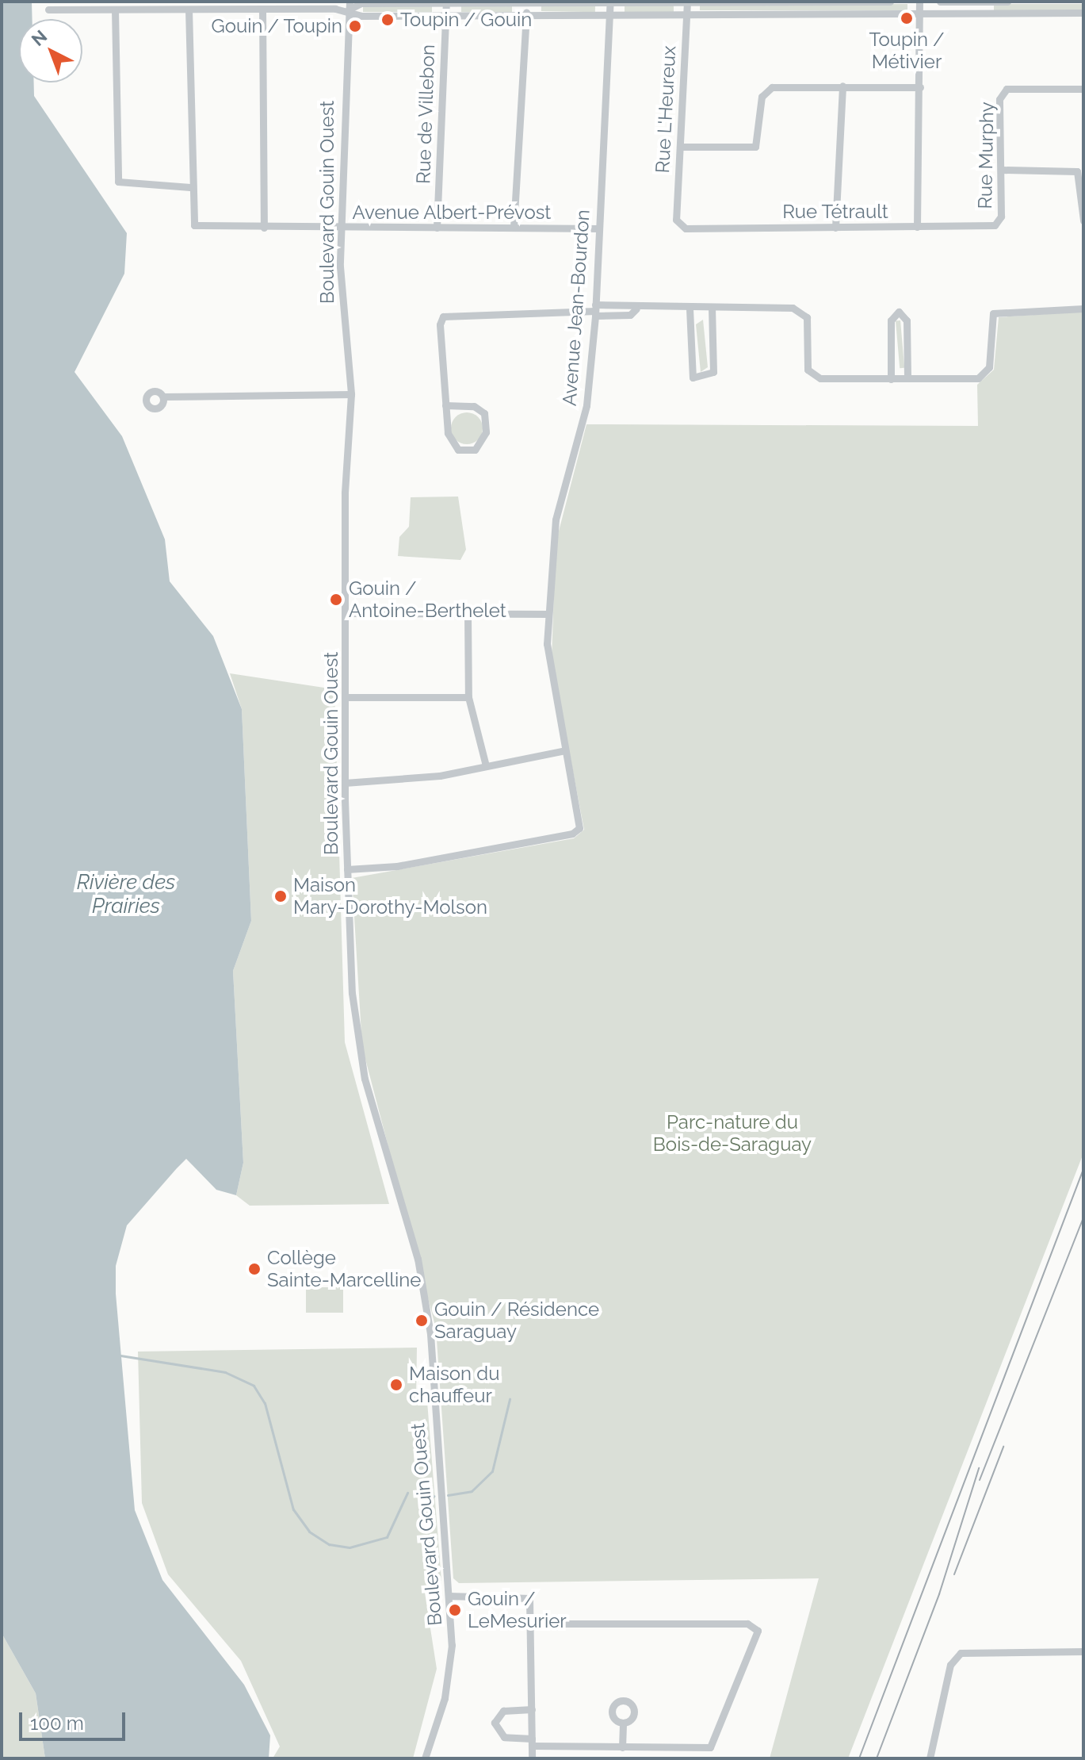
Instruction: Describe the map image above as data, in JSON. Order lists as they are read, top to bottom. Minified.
{"streets":{"street":["Rue L'Heureux","Rue de Villebon","Rue Murphy","Boulevard Gouin Ouest","Rue Tétrault","Avenue Albert-Prévost","Avenue Jean-Bourdon"]},"crossings":[["Rue L'Heureux","Rue Tétrault"],["Rue de Villebon","Avenue Albert-Prévost"],["Rue Murphy","Rue Tétrault"],["Boulevard Gouin Ouest","Avenue Albert-Prévost"],["Boulevard Gouin Ouest","Avenue Jean-Bourdon"],["Avenue Albert-Prévost","Avenue Jean-Bourdon"]],"water":["Rivière des Prairies"],"parks":["Parc-nature du Bois-de-Saraguay"],"places":["Toupin / Métivier","Toupin / Gouin","Gouin / Toupin","Gouin / Antoine-Berthelet","Maison Mary-Dorothy-Molson","Collège Sainte-Marcelline","Gouin / Résidence Saraguay","Maison du chauffeur","Gouin / LeMesurier"],"scale_bar":"100 m","north":"top left"}
